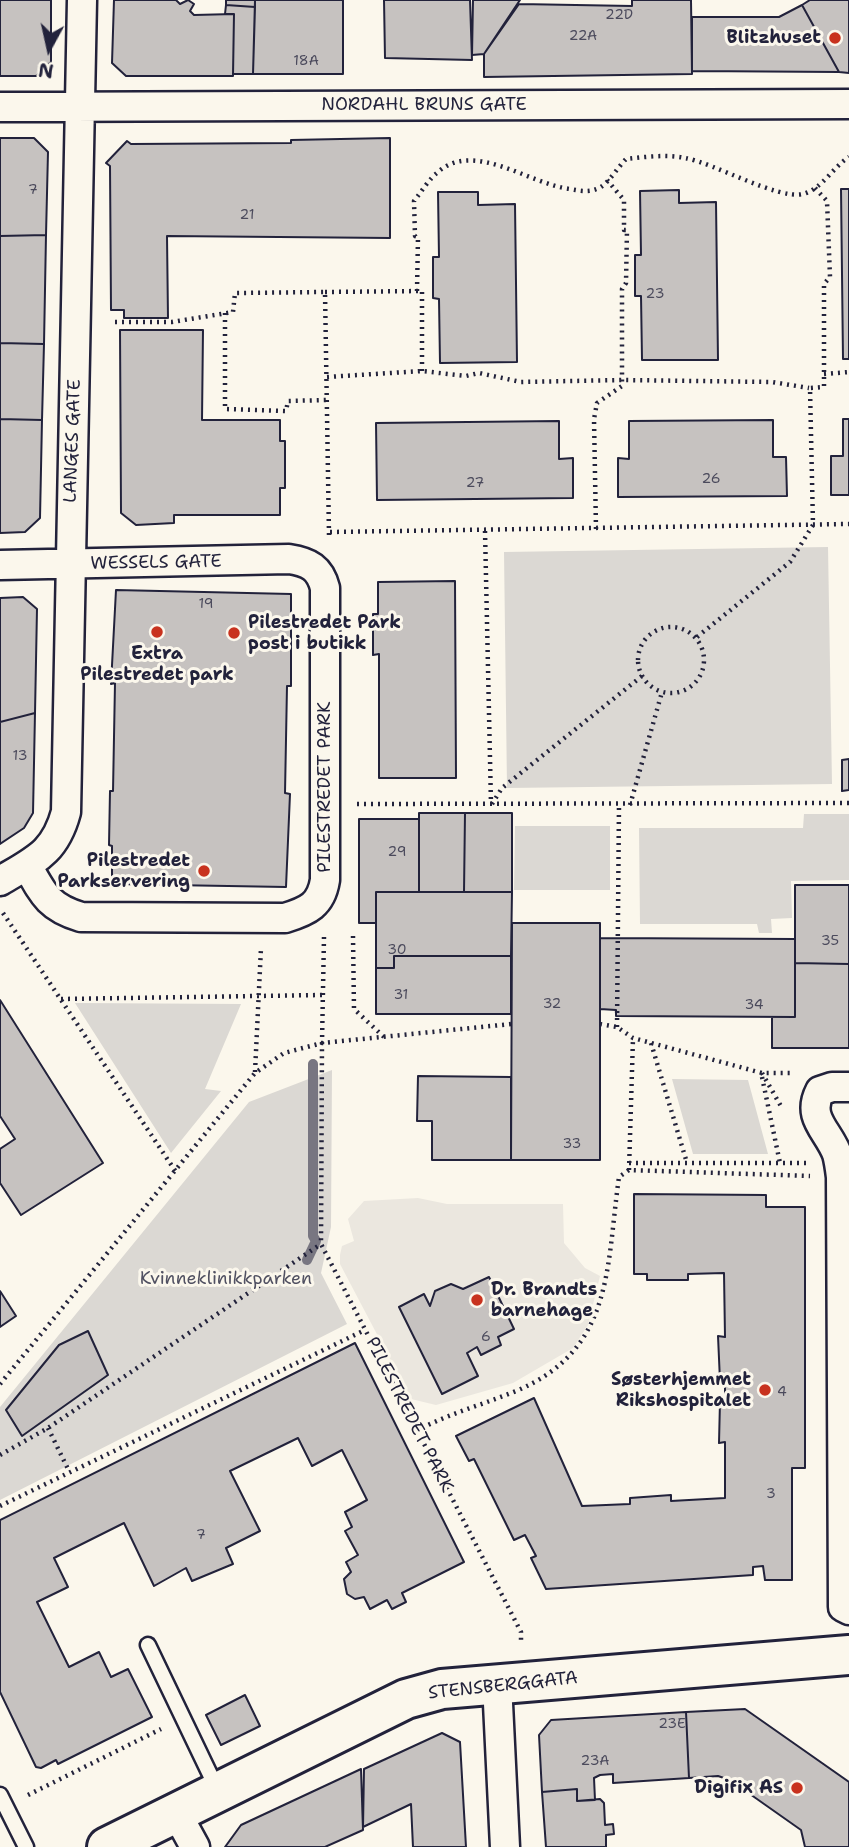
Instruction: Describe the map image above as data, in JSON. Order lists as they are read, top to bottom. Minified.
{"streets":{"street":["NORDAHL BRUNS GATE","LANGES GATE","WESSELS GATE","PILESTREDET PARK","STENSBERGGATA"]},"crossings":[["NORDAHL BRUNS GATE","LANGES GATE"],["LANGES GATE","WESSELS GATE"],["LANGES GATE","PILESTREDET PARK"],["WESSELS GATE","PILESTREDET PARK"]],"parks":["Kvinneklinikkparken"],"places":["Blitzhuset","Extra Pilestredet park","Pilestredet Park post i butikk","Pilestredet Parkservering","Dr. Brandts barnehage","Søsterhjemmet Rikshospitalet","Digifix AS"],"house_numbers":["22D","22A","18A","7","21","23","26","27","19","13","29","35","30","31","32","34","33","6","4","3","7","23E","23A"],"north":"bottom"}
